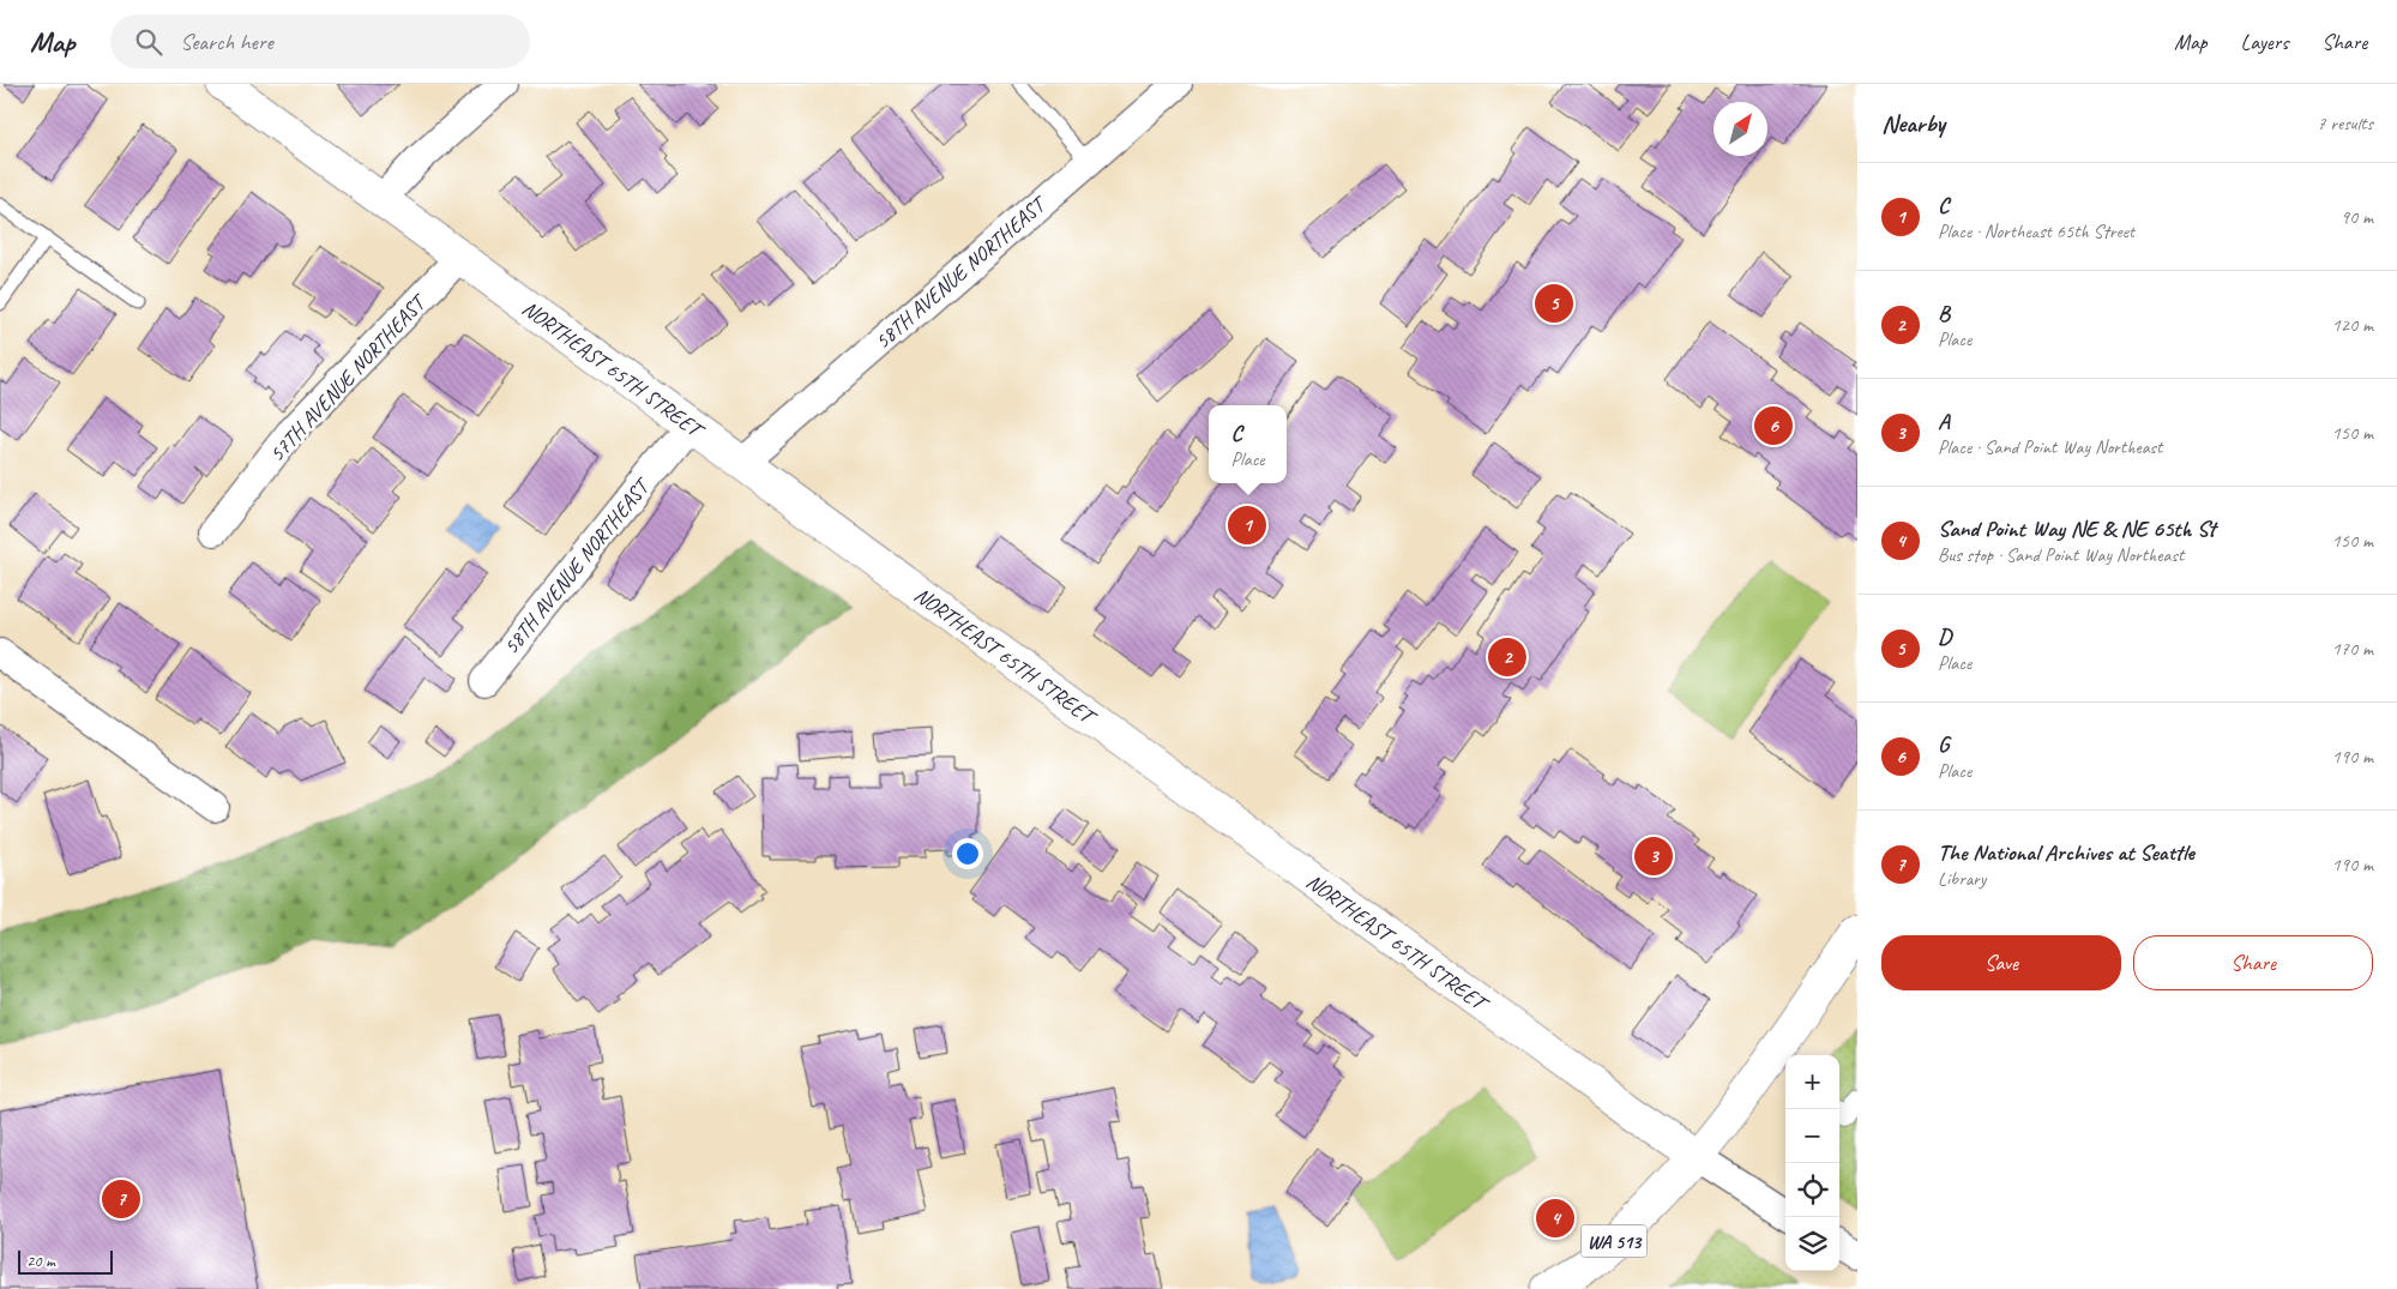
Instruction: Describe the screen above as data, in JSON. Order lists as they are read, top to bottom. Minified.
{"streets":{"main road":["NORTHEAST 65TH STREET","WA 513"],"street":["58TH AVENUE NORTHEAST","57TH AVENUE NORTHEAST"]},"crossings":[["58TH AVENUE NORTHEAST","NORTHEAST 65TH STREET"],["NORTHEAST 65TH STREET","57TH AVENUE NORTHEAST"],["NORTHEAST 65TH STREET","WA 513"]],"scale_bar":"20 m","north":"top right","page":{"header":"Map","search":"Search here","nav":["Map","Layers","Share"],"heading":["Nearby","7 results"],"list":[{"mark":"1","name":"C","note":"Place · Northeast 65th Street","value":"90 m"},{"mark":"2","name":"B","note":"Place","value":"120 m"},{"mark":"3","name":"A","note":"Place · Sand Point Way Northeast","value":"150 m"},{"mark":"4","name":"Sand Point Way NE & NE 65th St","note":"Bus stop · Sand Point Way Northeast","value":"150 m"},{"mark":"5","name":"D","note":"Place","value":"170 m"},{"mark":"6","name":"G","note":"Place","value":"190 m"},{"mark":"7","name":"The National Archives at Seattle","note":"Library","value":"190 m"}],"pins":["5","6","1","2","3","7","4"],"popup":["C","Place"],"buttons":["Save","Share"],"map_buttons":["+","−"],"scale":"20 m"}}
